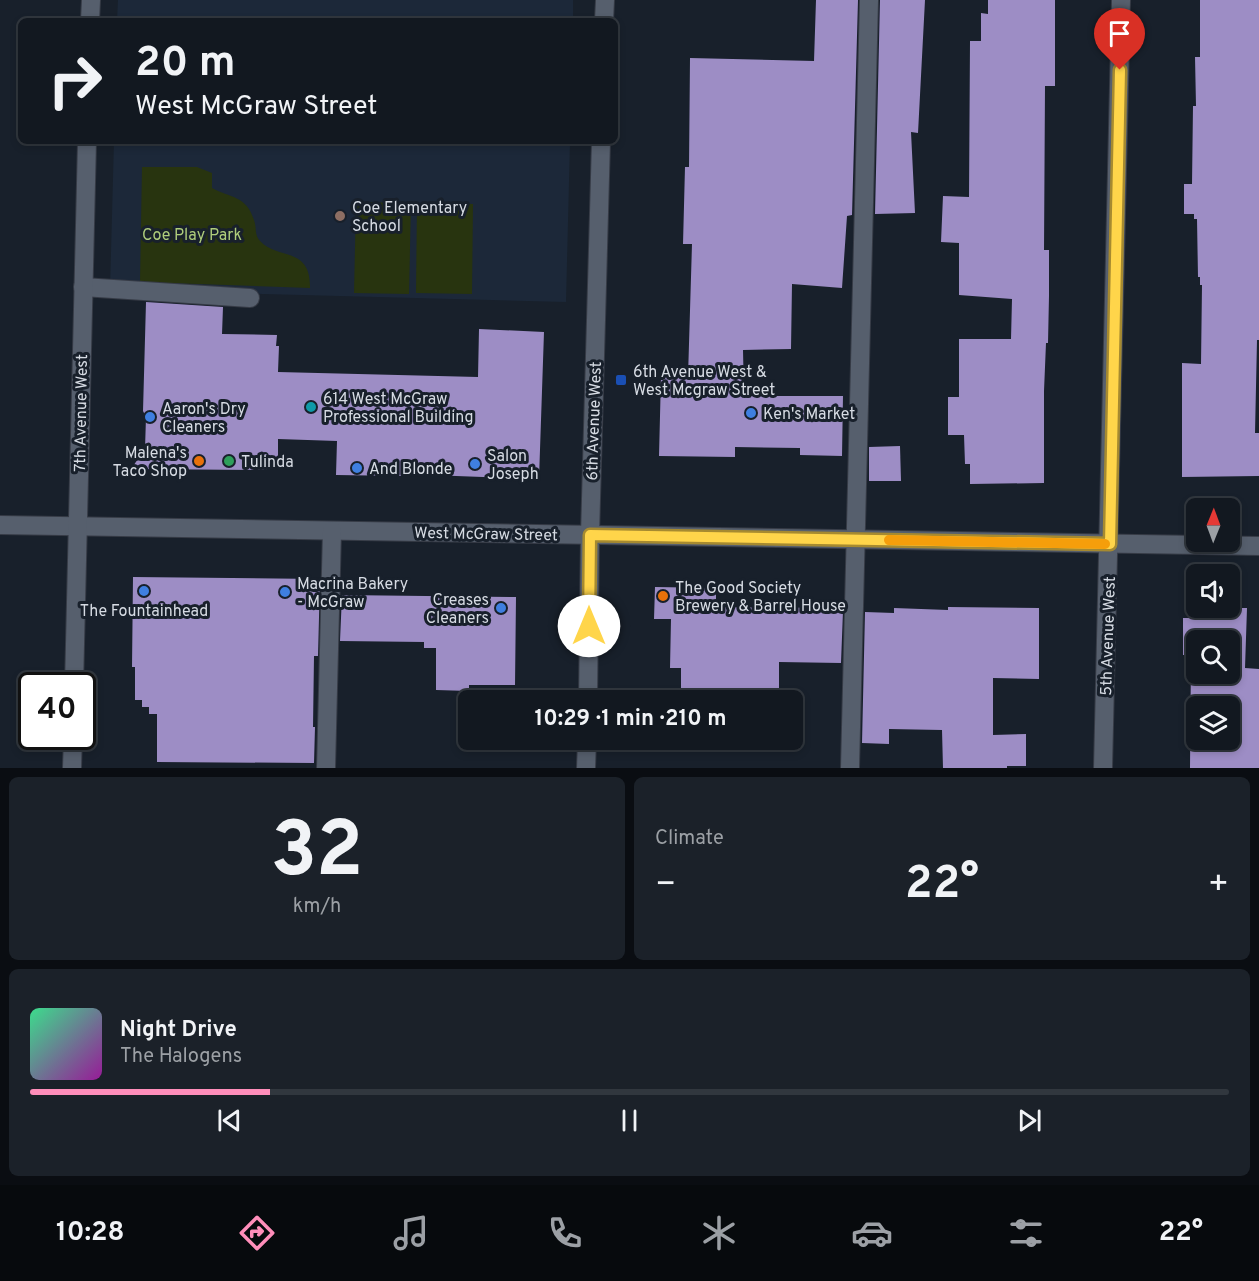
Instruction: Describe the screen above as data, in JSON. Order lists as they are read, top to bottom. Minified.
{"streets":{"street":["7th Avenue West","6th Avenue West","West McGraw Street","5th Avenue West"]},"crossings":[["7th Avenue West","West McGraw Street"],["6th Avenue West","West McGraw Street"],["West McGraw Street","5th Avenue West"]],"parks":["Coe Play Park"],"places":{"other":["Coe Elementary School","614 West McGraw Professional Building","Ken's Market","Aaron's Dry Cleaners","Malena's Taco Shop","Tulinda","Salon Joseph","And Blonde","The Fountainhead","Macrina Bakery - McGraw","The Good Society Brewery & Barrel House","Creases Cleaners"],"transit":["6th Avenue West & West Mcgraw Street"]},"north":"top","page":{"turn":["20 m","West McGraw Street"],"limit":"40","trip":"10:29 · 1 min · 210 m","tile":[["32","km/h"],"Climate"],"heat":["−","22°","+"],"song":["Night Drive","The Halogens"],"tabs":["10:28","22°"]}}
